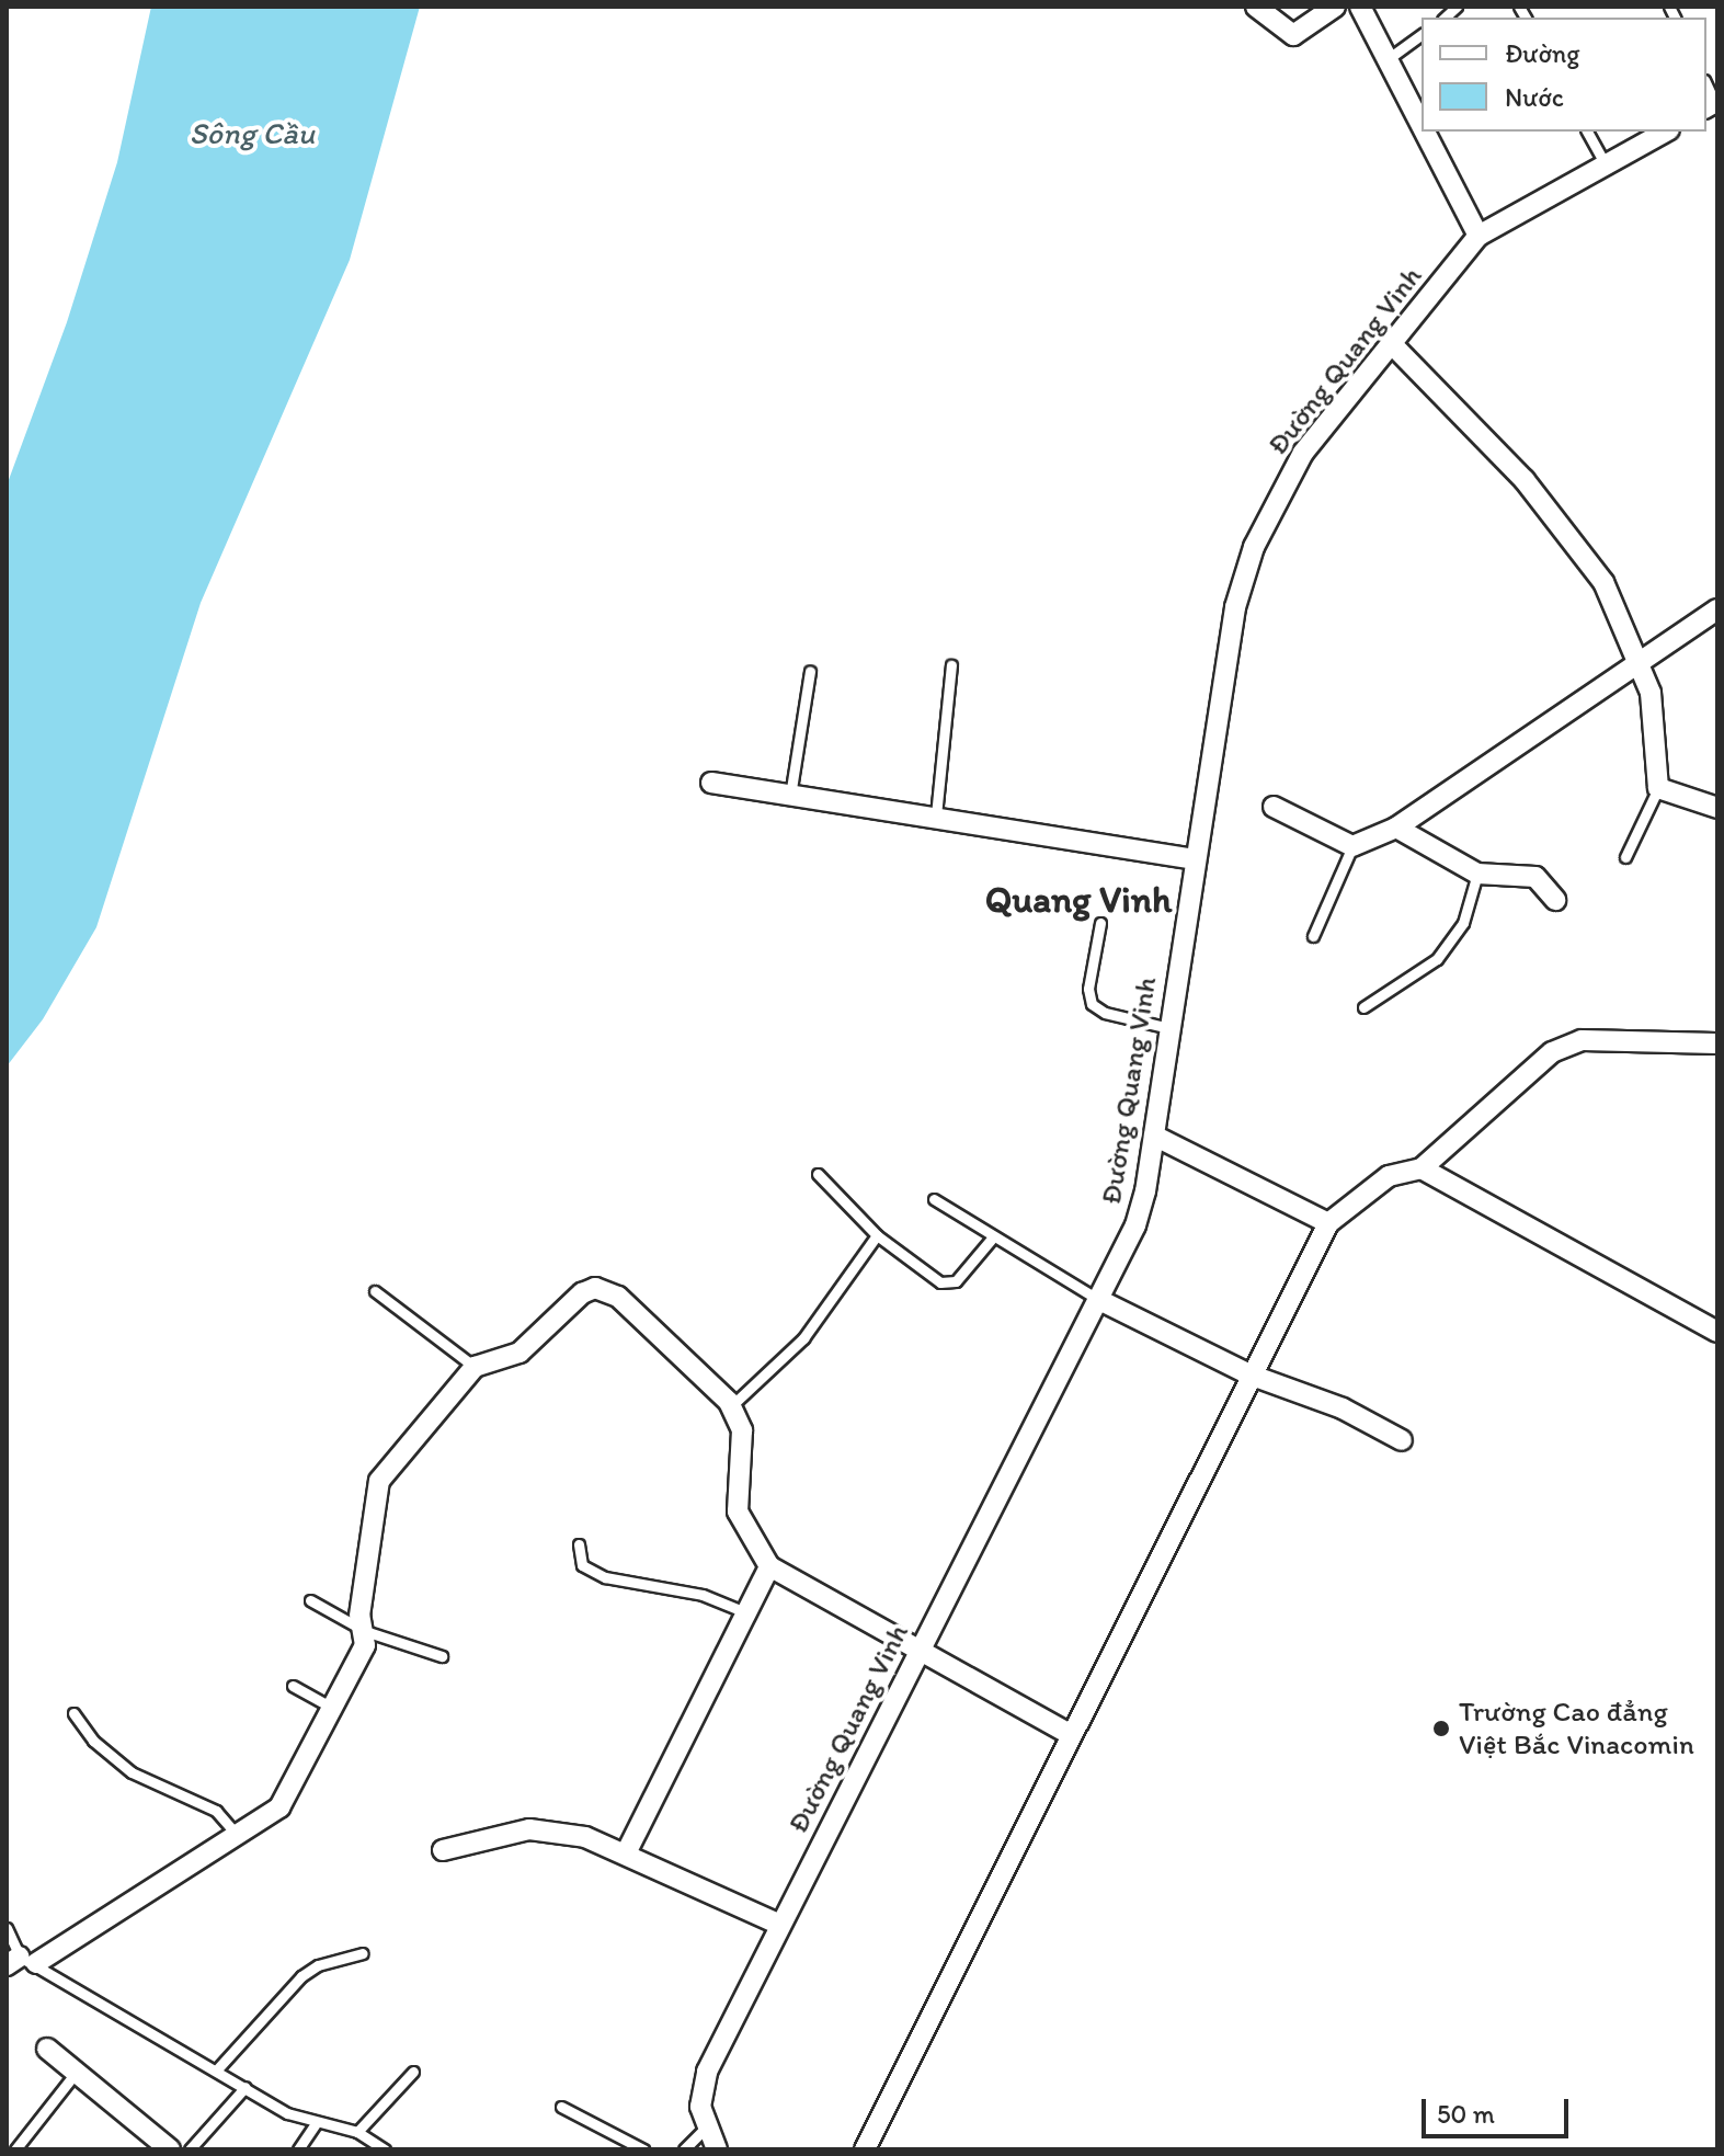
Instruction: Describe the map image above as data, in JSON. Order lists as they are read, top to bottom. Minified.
{"streets":{"street":["Đường Quang Vinh"]},"districts":["Quang Vinh"],"water":["Sông Cầu"],"places":["Trường Cao đẳng Việt Bắc Vinacomin"],"legend":["Đường","Nước"],"scale_bar":"50 m"}
